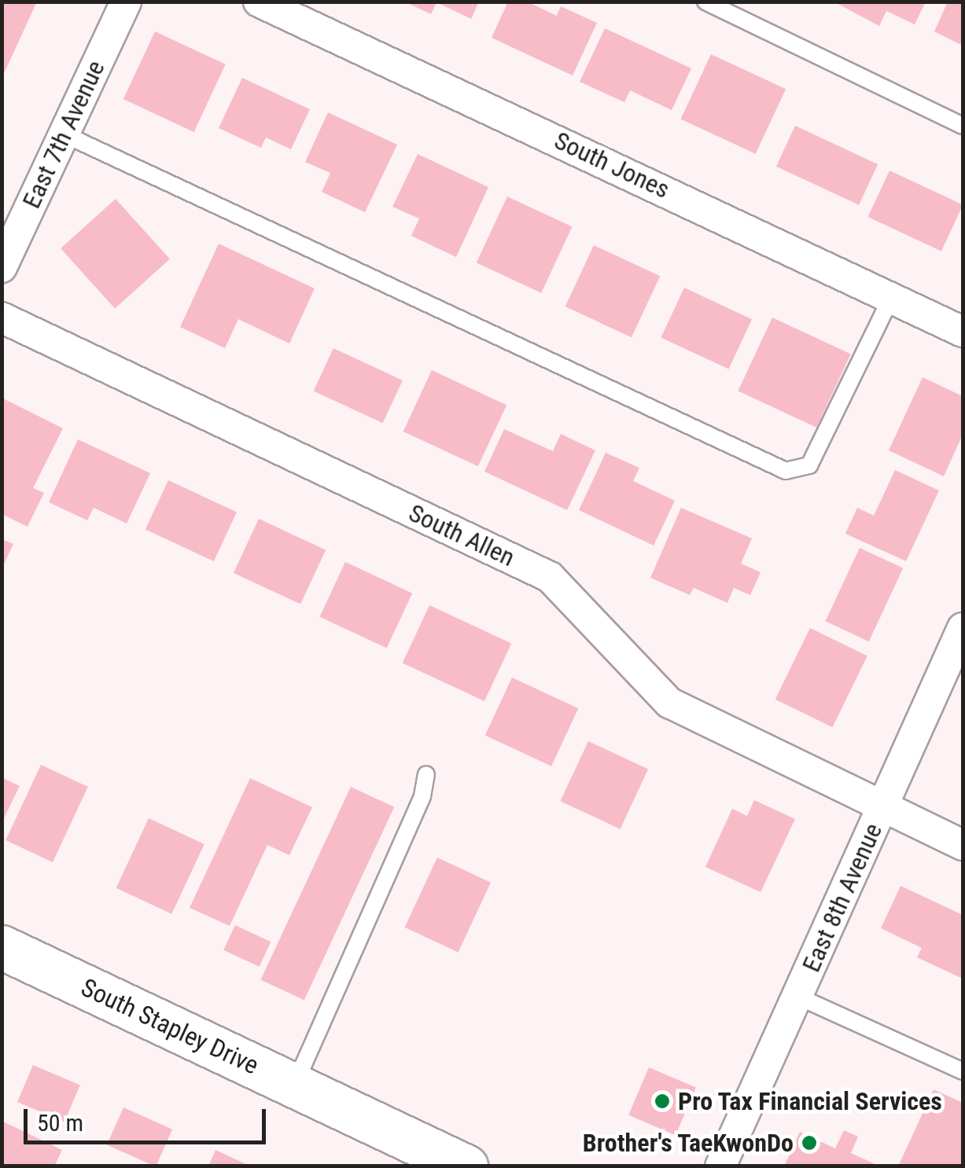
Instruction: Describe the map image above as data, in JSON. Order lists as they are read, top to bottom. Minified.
{"streets":{"main road":["South Stapley Drive"],"street":["East 7th Avenue","South Jones","South Allen","East 8th Avenue"]},"crossings":[["South Allen","East 8th Avenue"]],"places":["Pro Tax Financial Services","Brother's TaeKwonDo"],"scale_bar":"50 m"}
